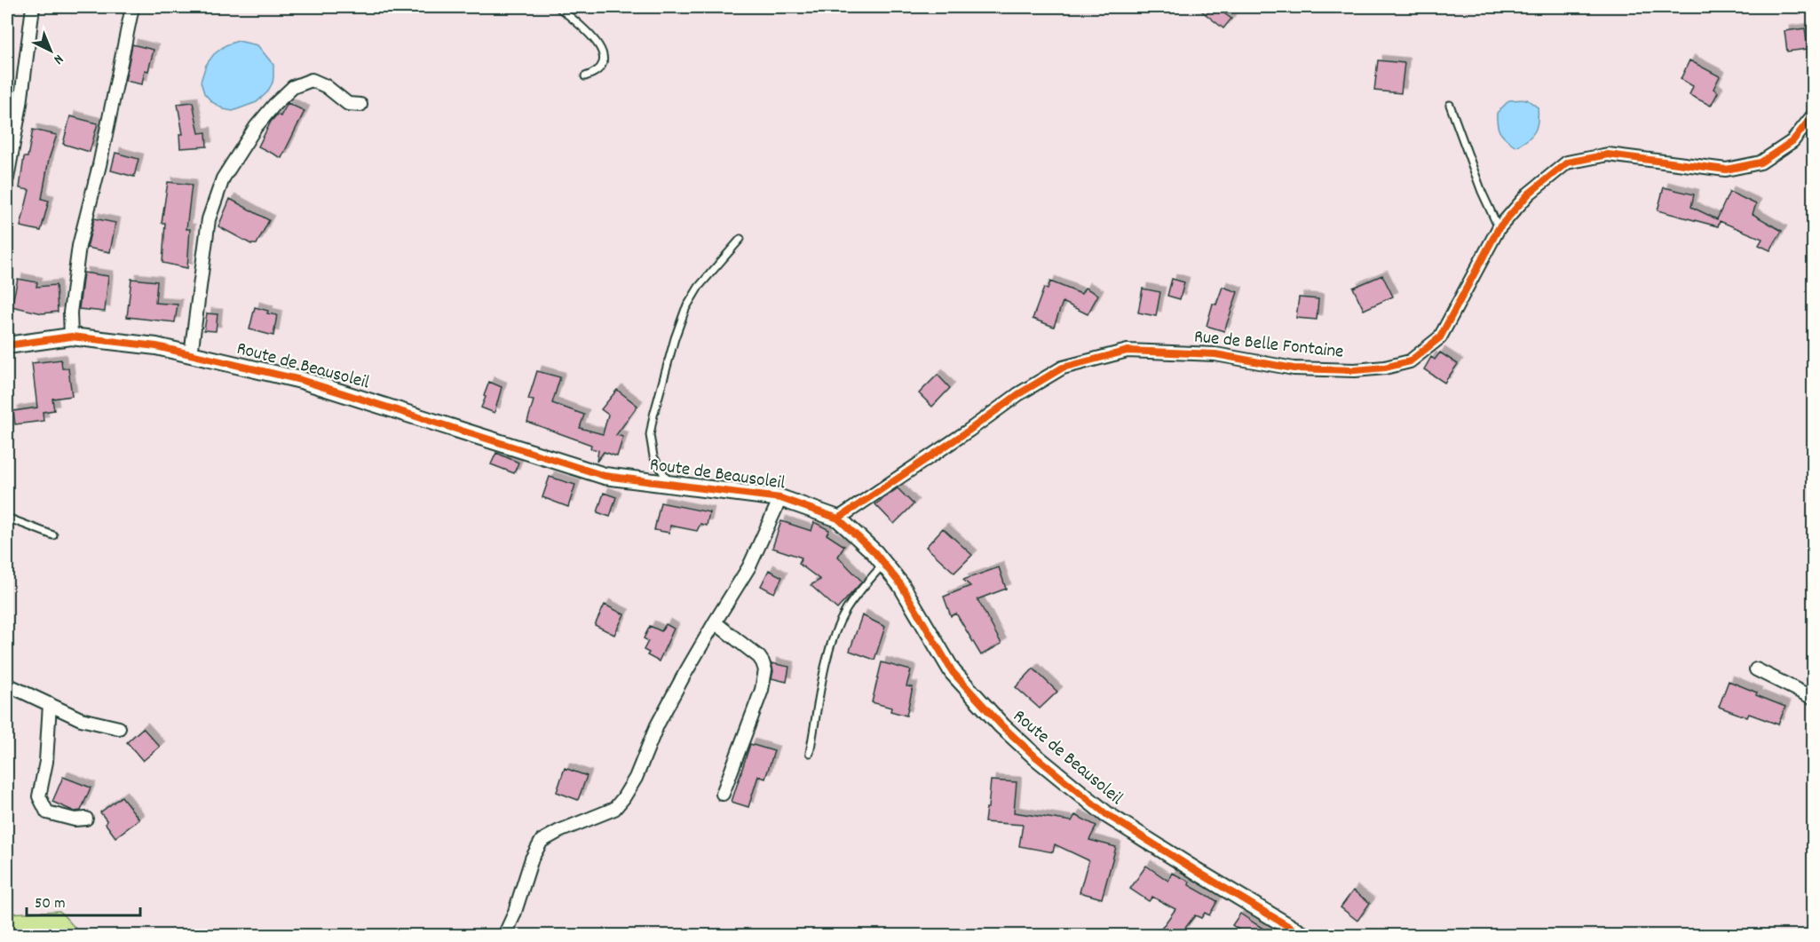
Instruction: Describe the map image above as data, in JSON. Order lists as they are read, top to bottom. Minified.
{"streets":{"street":["Rue de Belle Fontaine","Route de Beausoleil"]},"crossings":[["Rue de Belle Fontaine","Route de Beausoleil"]],"scale_bar":"50 m","north":"bottom right"}
